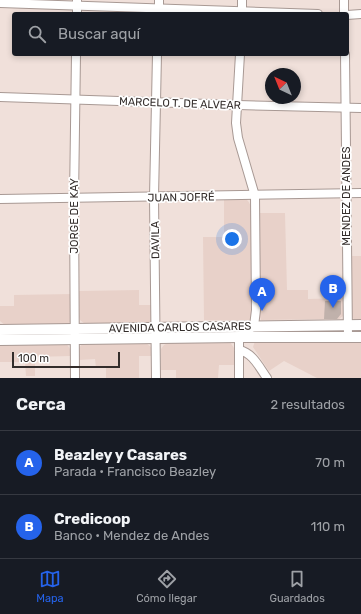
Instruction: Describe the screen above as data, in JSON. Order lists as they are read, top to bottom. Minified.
{"streets":{"main road":["AVENIDA CARLOS CASARES"],"street":["MARCELO T. DE ALVEAR","MENDEZ DE ANDES","JUAN JOFRÉ","JORGE DE KAY","DAVILA"]},"crossings":[["MARCELO T. DE ALVEAR","MENDEZ DE ANDES"],["MARCELO T. DE ALVEAR","JORGE DE KAY"],["MARCELO T. DE ALVEAR","DAVILA"],["MENDEZ DE ANDES","JUAN JOFRÉ"],["MENDEZ DE ANDES","AVENIDA CARLOS CASARES"],["JUAN JOFRÉ","JORGE DE KAY"],["JUAN JOFRÉ","DAVILA"],["JORGE DE KAY","AVENIDA CARLOS CASARES"],["DAVILA","AVENIDA CARLOS CASARES"]],"scale_bar":"100 m","north":"top left","page":{"search":"Buscar aquí","pins":["B","A"],"scale":"100 m","heading":["Cerca","2 resultados"],"list":[{"mark":"A","name":"Beazley y Casares","note":"Parada · Francisco Beazley","value":"70 m"},{"mark":"B","name":"Credicoop","note":"Banco · Mendez de Andes","value":"110 m"}],"nav":["Mapa","Cómo llegar","Guardados"]}}
